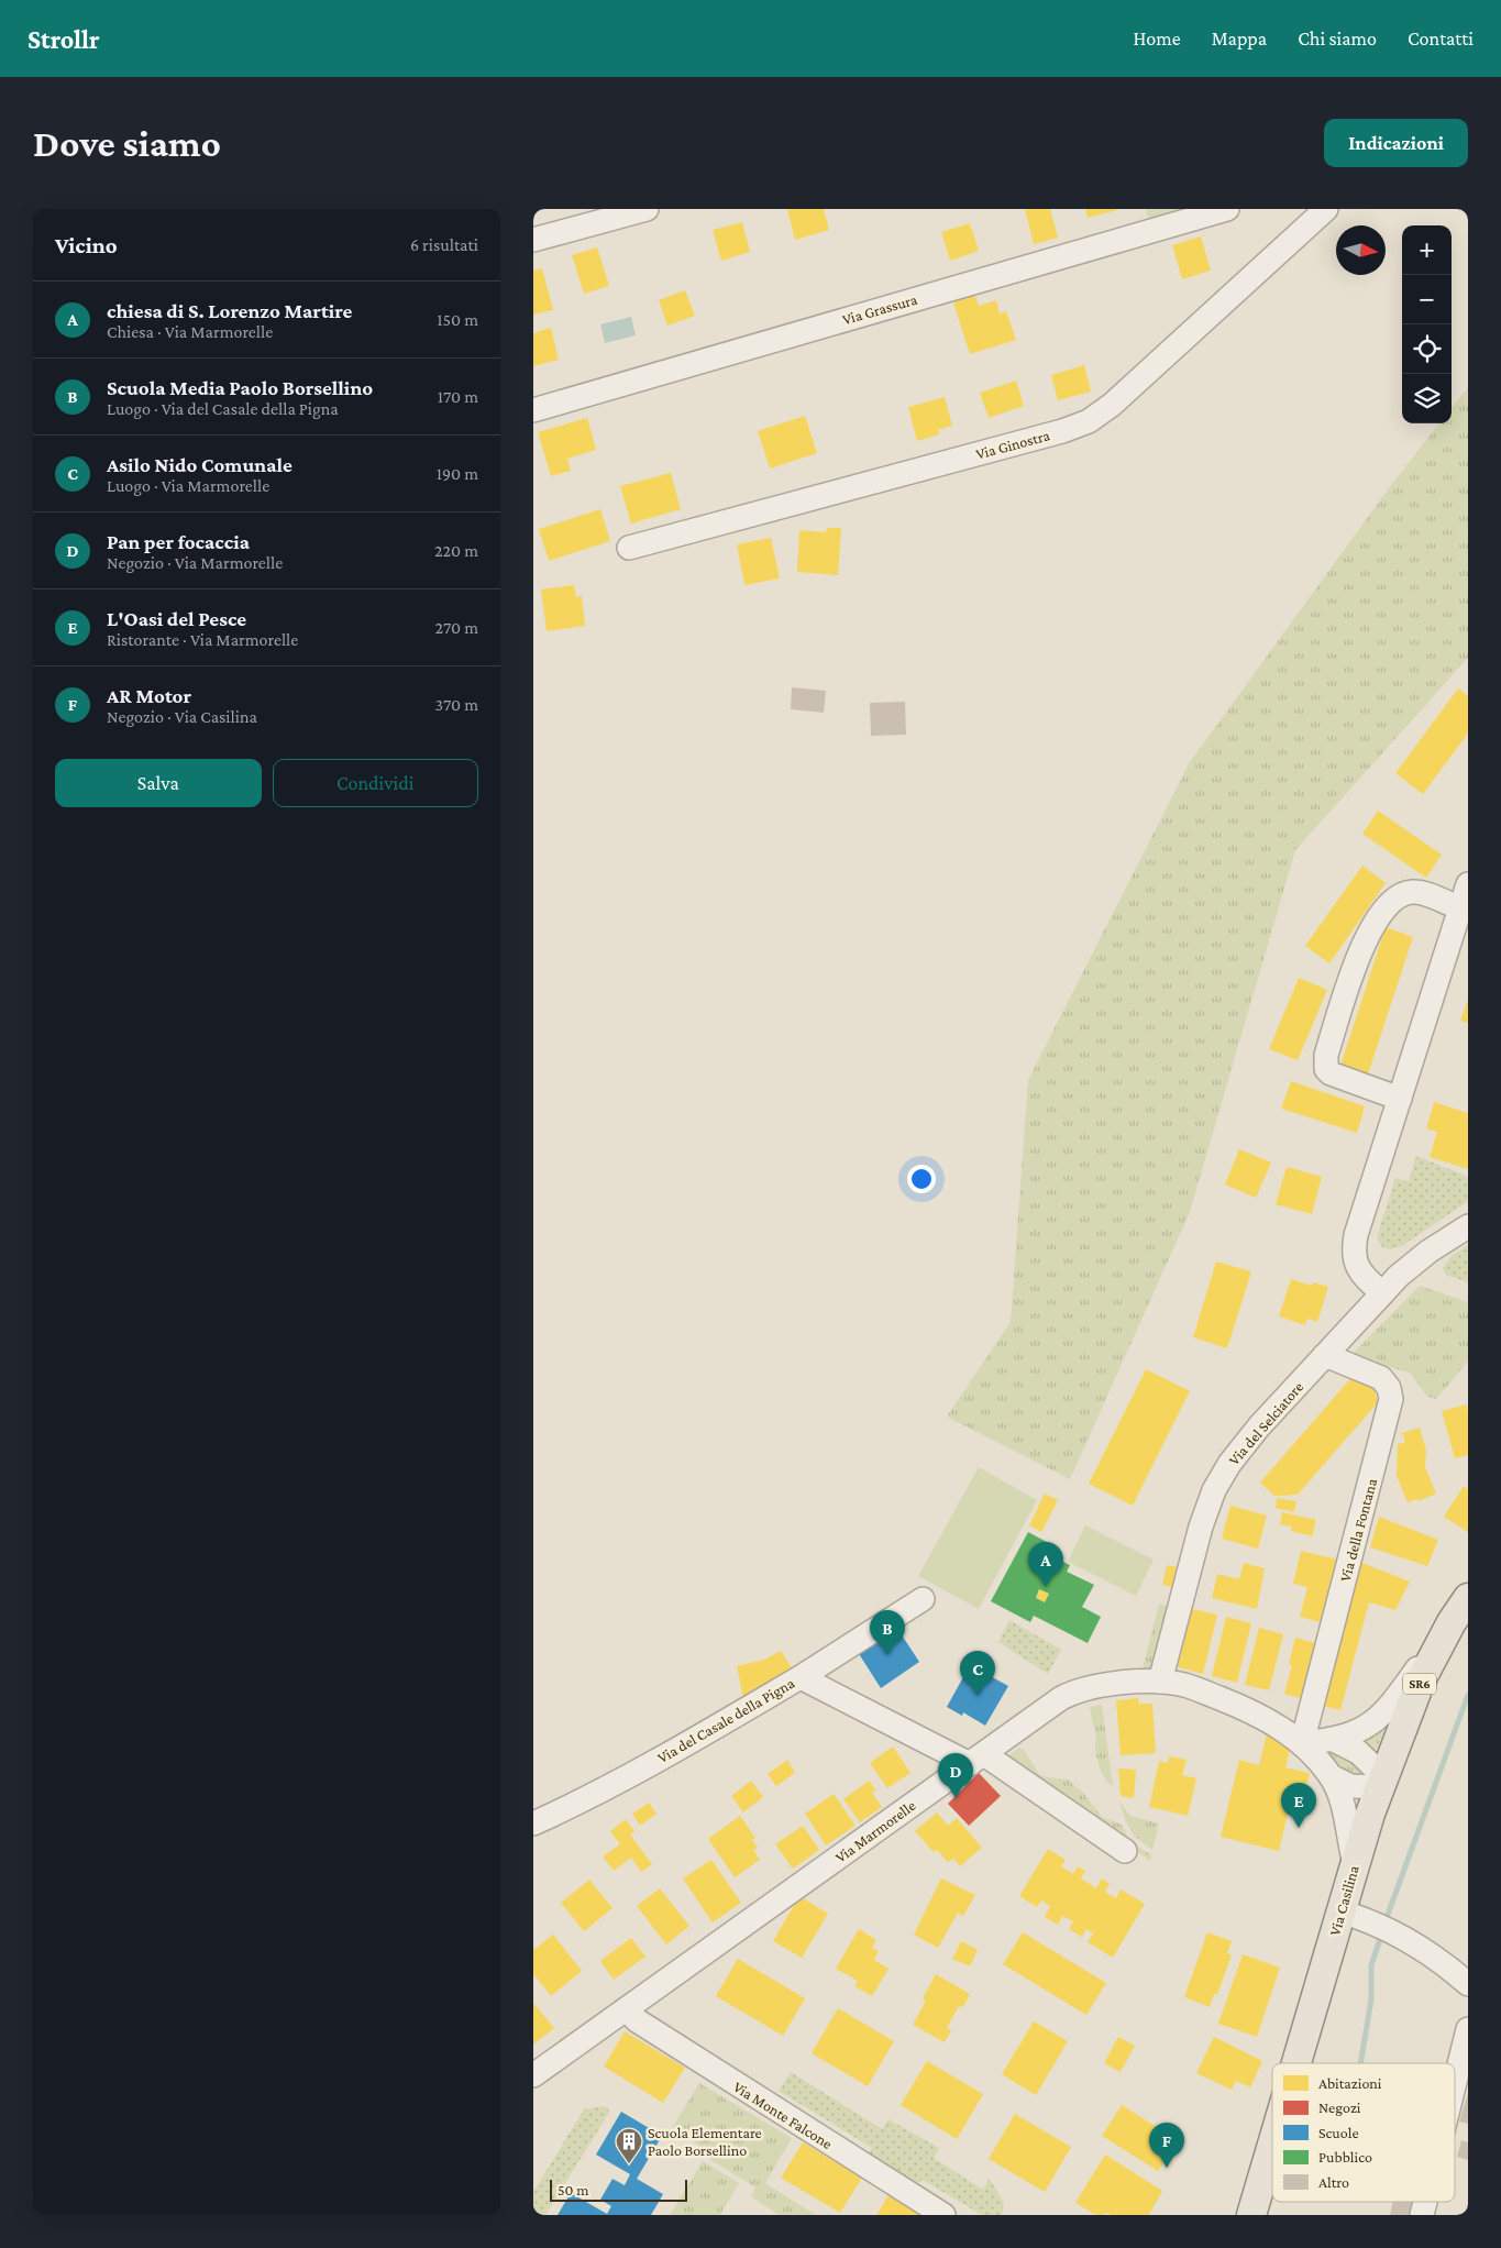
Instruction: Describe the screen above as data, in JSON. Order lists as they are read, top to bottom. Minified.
{"streets":{"main road":["SR6","Via Casilina"],"street":["Via Grassura","Via Ginostra","Via del Selciatore","Via della Fontana","Via del Casale della Pigna","Via Marmorelle","Via Monte Falcone"]},"crossings":[["Via del Selciatore","Via della Fontana"],["Via del Selciatore","Via Marmorelle"],["Via della Fontana","Via Marmorelle"],["Via del Casale della Pigna","Via Marmorelle"],["Via Marmorelle","Via Casilina"],["Via Marmorelle","Via Monte Falcone"]],"places":{"building":["Scuola Elementare Paolo Borsellino"]},"legend":["Abitazioni","Negozi","Scuole","Pubblico","Altro"],"scale_bar":"50 m","north":"right","page":{"header":"Strollr","nav":["Home","Mappa","Chi siamo","Contatti"],"buttons":["Indicazioni",["Salva","Condividi"]],"title":"Dove siamo","heading":["Vicino","6 risultati"],"map_buttons":["+","−"],"list":[{"mark":"A","name":"chiesa di S. Lorenzo Martire","note":"Chiesa · Via Marmorelle","value":"150 m"},{"mark":"B","name":"Scuola Media Paolo Borsellino","note":"Luogo · Via del Casale della Pigna","value":"170 m"},{"mark":"C","name":"Asilo Nido Comunale","note":"Luogo · Via Marmorelle","value":"190 m"},{"mark":"D","name":"Pan per focaccia","note":"Negozio · Via Marmorelle","value":"220 m"},{"mark":"E","name":"L'Oasi del Pesce","note":"Ristorante · Via Marmorelle","value":"270 m"},{"mark":"F","name":"AR Motor","note":"Negozio · Via Casilina","value":"370 m"}],"pins":["A","B","C","D","E","F"],"scale":"50 m"}}
